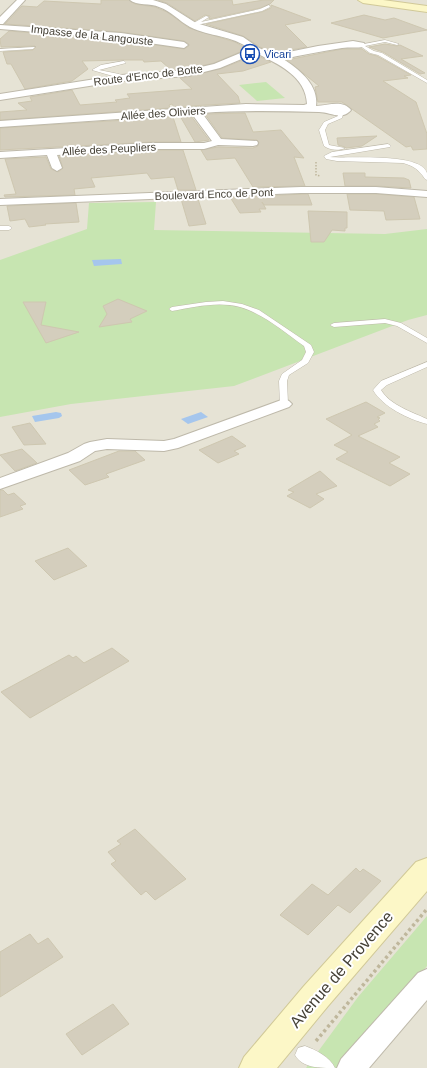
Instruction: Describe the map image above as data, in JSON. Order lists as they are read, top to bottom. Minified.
{"streets":{"main road":["Avenue de Provence"],"street":["Impasse de la Langouste","Route d'Enco de Botte","Allée des Oliviers","Allée des Peupliers","Boulevard Enco de Pont"]},"places":{"bus stop":["Vicari"]}}
